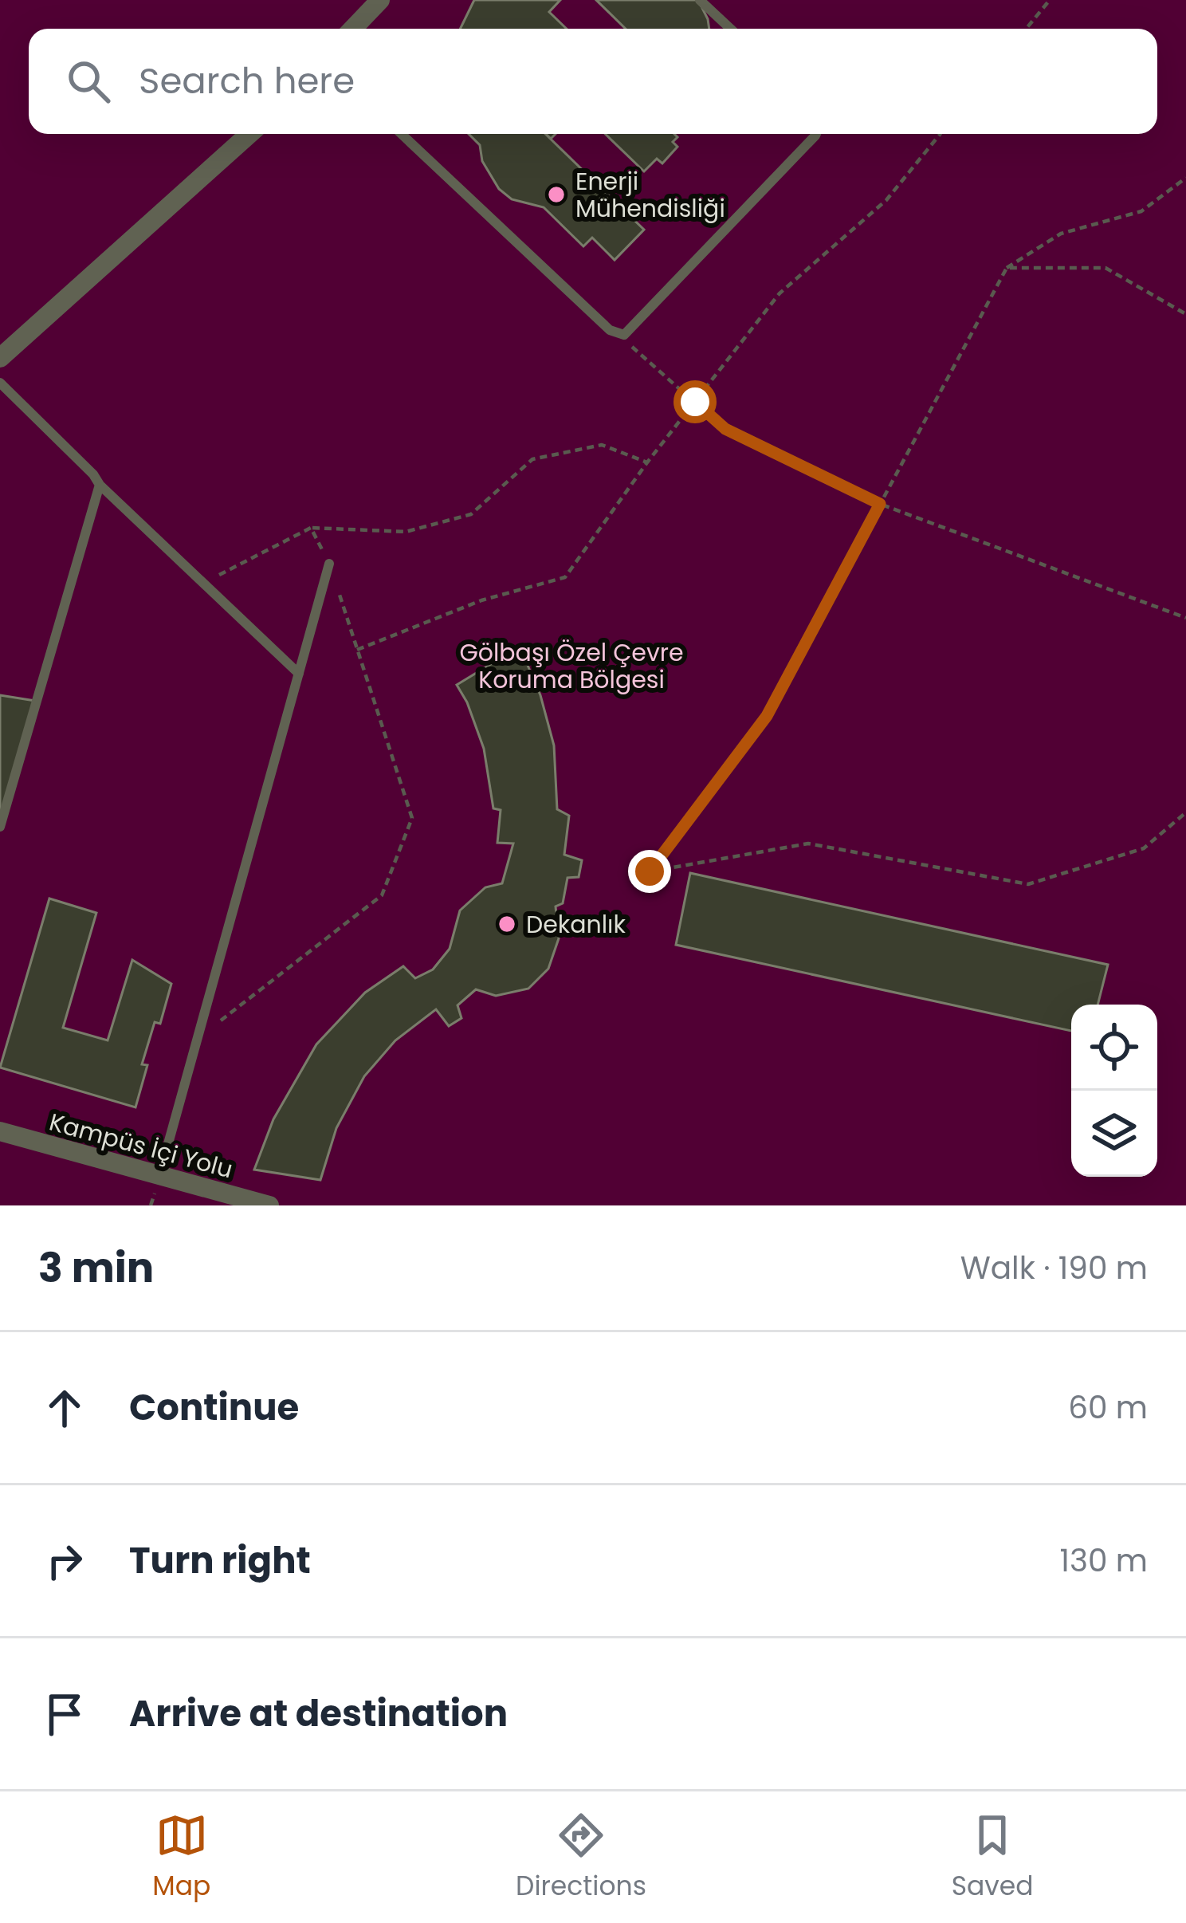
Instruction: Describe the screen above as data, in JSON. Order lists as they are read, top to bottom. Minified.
{"streets":{"street":["Kampüs İçi Yolu"]},"parks":["Gölbaşı Özel Çevre Koruma Bölgesi"],"places":["Enerji Mühendisliği","Dekanlık"],"page":{"search":"Search here","heading":["3 min","Walk · 190 m"],"list":[["Continue","60 m"],["Turn right","130 m"],"Arrive at destination"],"nav":["Map","Directions","Saved"]}}
